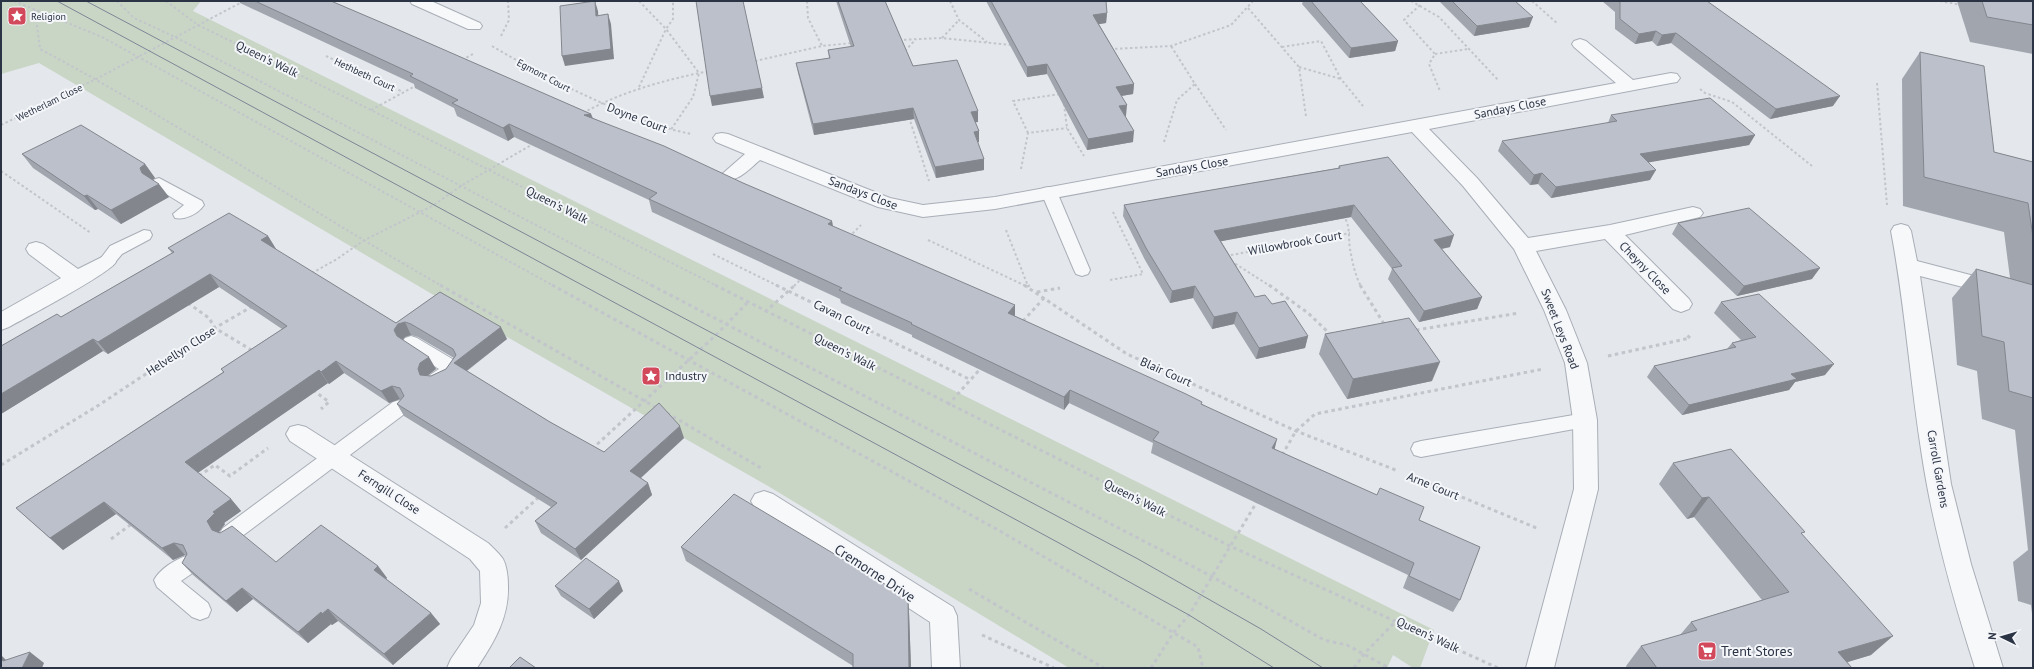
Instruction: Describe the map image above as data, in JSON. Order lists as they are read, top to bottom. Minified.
{"streets":{"street":["Sandays Close","Cheyny Close","Sweet Leys Road","Carroll Gardens","Ferngill Close","Cremorne Drive"],"path":["Queen's Walk","Hethbeth Court","Egmont Court","Wetherlam Close","Doyne Court","Willowbrook Court","Cavan Court","Helvellyn Close","Blair Court","Arne Court"]},"crossings":[["Queen's Walk","Wetherlam Close"],["Egmont Court","Doyne Court"],["Sandays Close","Doyne Court"],["Sandays Close","Sweet Leys Road"],["Cheyny Close","Sweet Leys Road"],["Sweet Leys Road","Arne Court"],["Blair Court","Arne Court"]],"places":{"place":["Religion","Industry"],"supermarket":["Trent Stores"]},"north":"left"}
